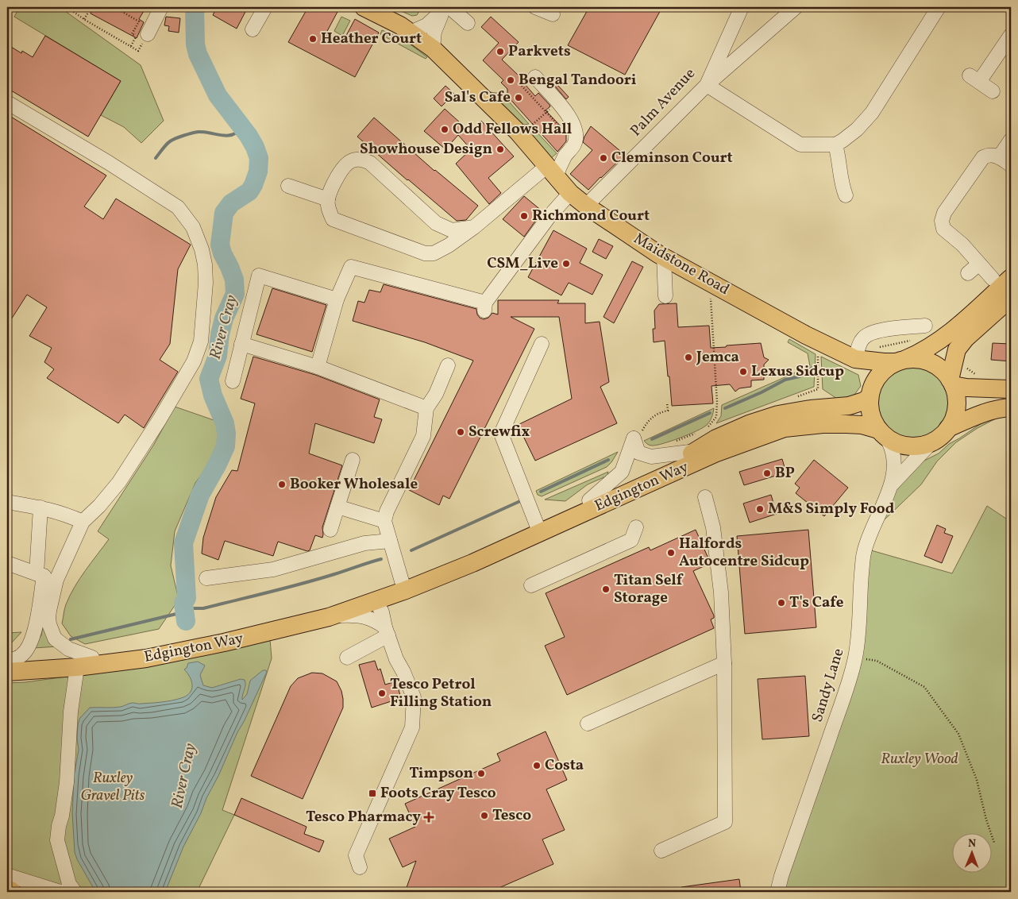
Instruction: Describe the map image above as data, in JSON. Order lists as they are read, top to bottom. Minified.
{"streets":{"main road":["Maidstone Road","Edgington Way"],"street":["Palm Avenue","Sandy Lane"]},"crossings":[["Palm Avenue","Maidstone Road"],["Maidstone Road","Edgington Way"],["Maidstone Road","Sandy Lane"],["Edgington Way","Sandy Lane"]],"water":["River Cray"],"parks":["Ruxley Wood","Ruxley Gravel Pits"],"places":{"other":["Heather Court","Parkvets","Bengal Tandoori","Sal's Cafe","Odd Fellows Hall","Showhouse Design","Cleminson Court","Richmond Court","CSM_Live","Jemca","Lexus Sidcup","Screwfix","BP","Booker Wholesale","M&S Simply Food","Halfords Autocentre Sidcup","Titan Self Storage","T's Cafe","Tesco Petrol Filling Station","Costa","Timpson","Tesco"],"transit":["Foots Cray Tesco"],"health":["Tesco Pharmacy"]},"north":"top"}
